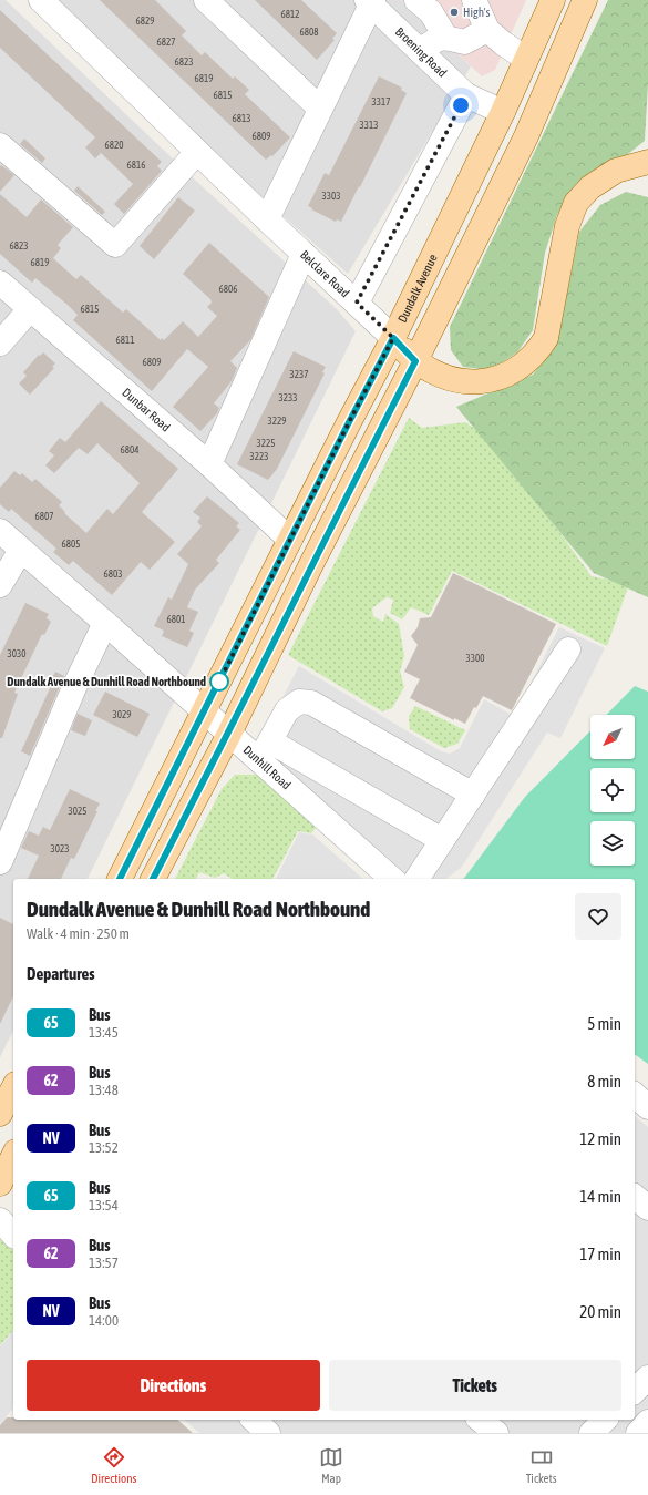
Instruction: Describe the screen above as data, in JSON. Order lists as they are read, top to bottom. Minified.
{"streets":{"main road":["Belclare Road","Dundalk Avenue"],"street":["Broening Road","Dunbar Road","Dunhill Road"]},"crossings":[["Broening Road","Dundalk Avenue"],["Belclare Road","Dundalk Avenue"],["Dundalk Avenue","Dunbar Road"],["Dundalk Avenue","Dunhill Road"]],"places":["High's","Dundalk Avenue & Dunhill Road Northbound"],"lines":["bus line 65"],"house_numbers":["6812","6829","6808","6827","6823","6819","6815","3317","6813","3313","6809","6820","6816","3303","6823","6819","6806","6815","6811","6809","3237","3233","3229","3225","6804","3223","6807","6805","6803","6801","3030","3300","3029","3025","3023"],"north":"bottom left","page":{"heading":[["Dundalk Avenue & Dunhill Road Northbound","Walk · 4 min · 250 m"],"Departures"],"list":[{"mark":"65","name":"Bus","note":"13:45","value":"5 min"},{"mark":"62","name":"Bus","note":"13:48","value":"8 min"},{"mark":"NV","name":"Bus","note":"13:52","value":"12 min"},{"mark":"65","name":"Bus","note":"13:54","value":"14 min"},{"mark":"62","name":"Bus","note":"13:57","value":"17 min"},{"mark":"NV","name":"Bus","note":"14:00","value":"20 min"}],"buttons":["Directions","Tickets"],"tabs":["Directions","Map","Tickets"]}}
